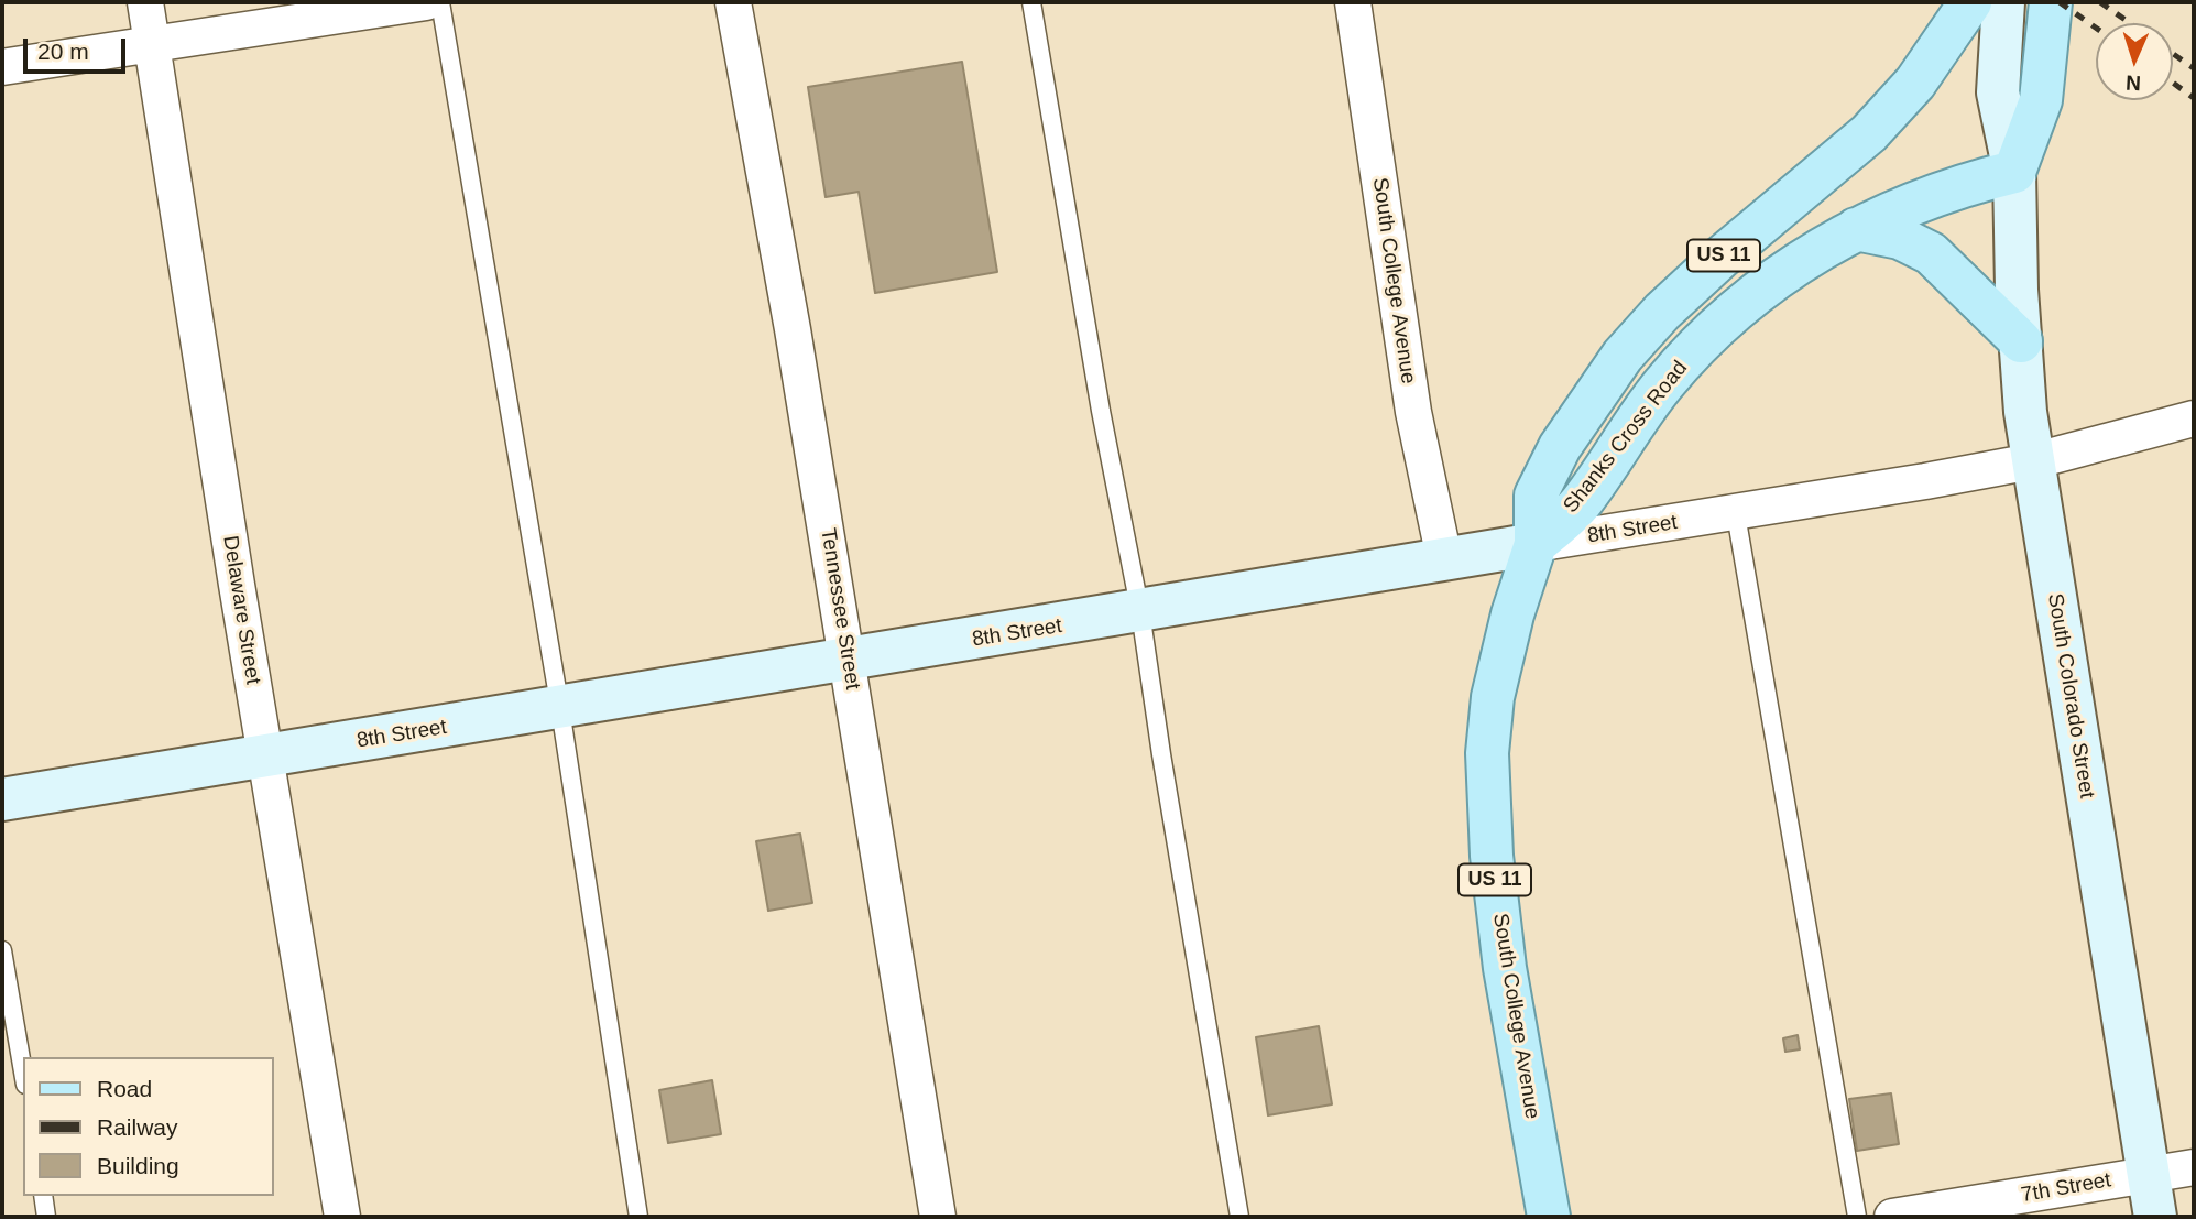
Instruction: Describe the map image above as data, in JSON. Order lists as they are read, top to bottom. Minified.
{"streets":{"main road":["US 11","South College Avenue","Shanks Cross Road","South Colorado Street"],"street":["8th Street","Tennessee Street","Delaware Street","7th Street"]},"crossings":[["South College Avenue","Shanks Cross Road"],["South College Avenue","8th Street"],["Shanks Cross Road","8th Street"],["Shanks Cross Road","South Colorado Street"],["8th Street","Tennessee Street"],["8th Street","Delaware Street"],["8th Street","South Colorado Street"],["South Colorado Street","7th Street"]],"legend":["Road","Railway","Building"],"scale_bar":"20 m","north":"bottom"}
